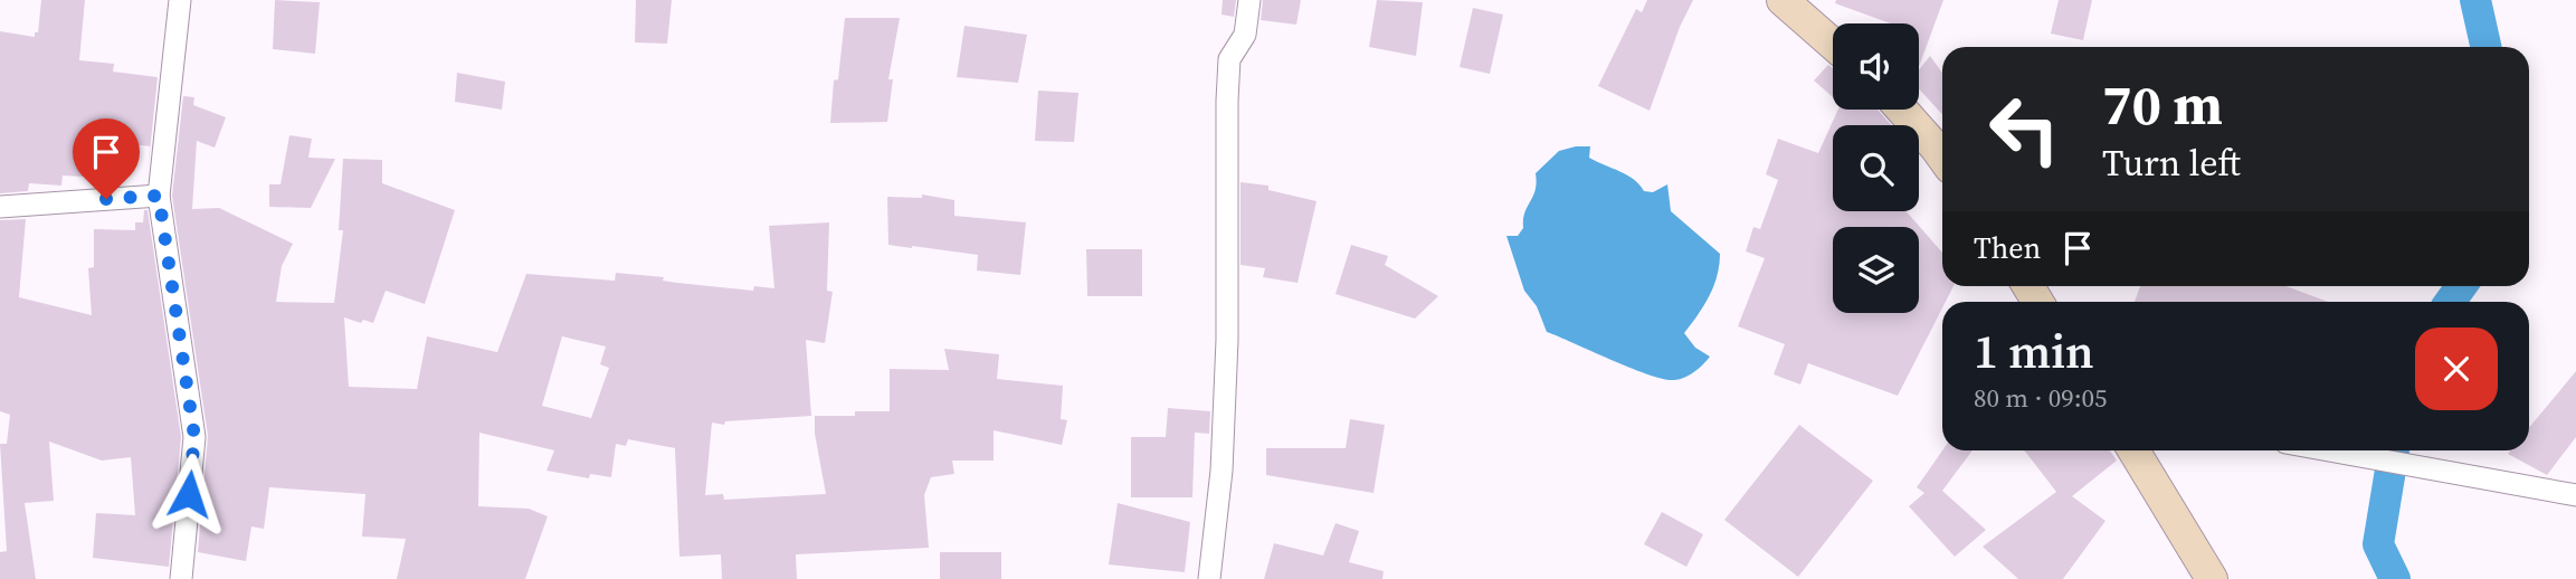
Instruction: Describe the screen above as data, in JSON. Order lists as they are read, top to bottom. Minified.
{"page":{"turn":["70 m","Turn left"],"then":"Then","heading":["1 min","80 m · 09:05"]}}
